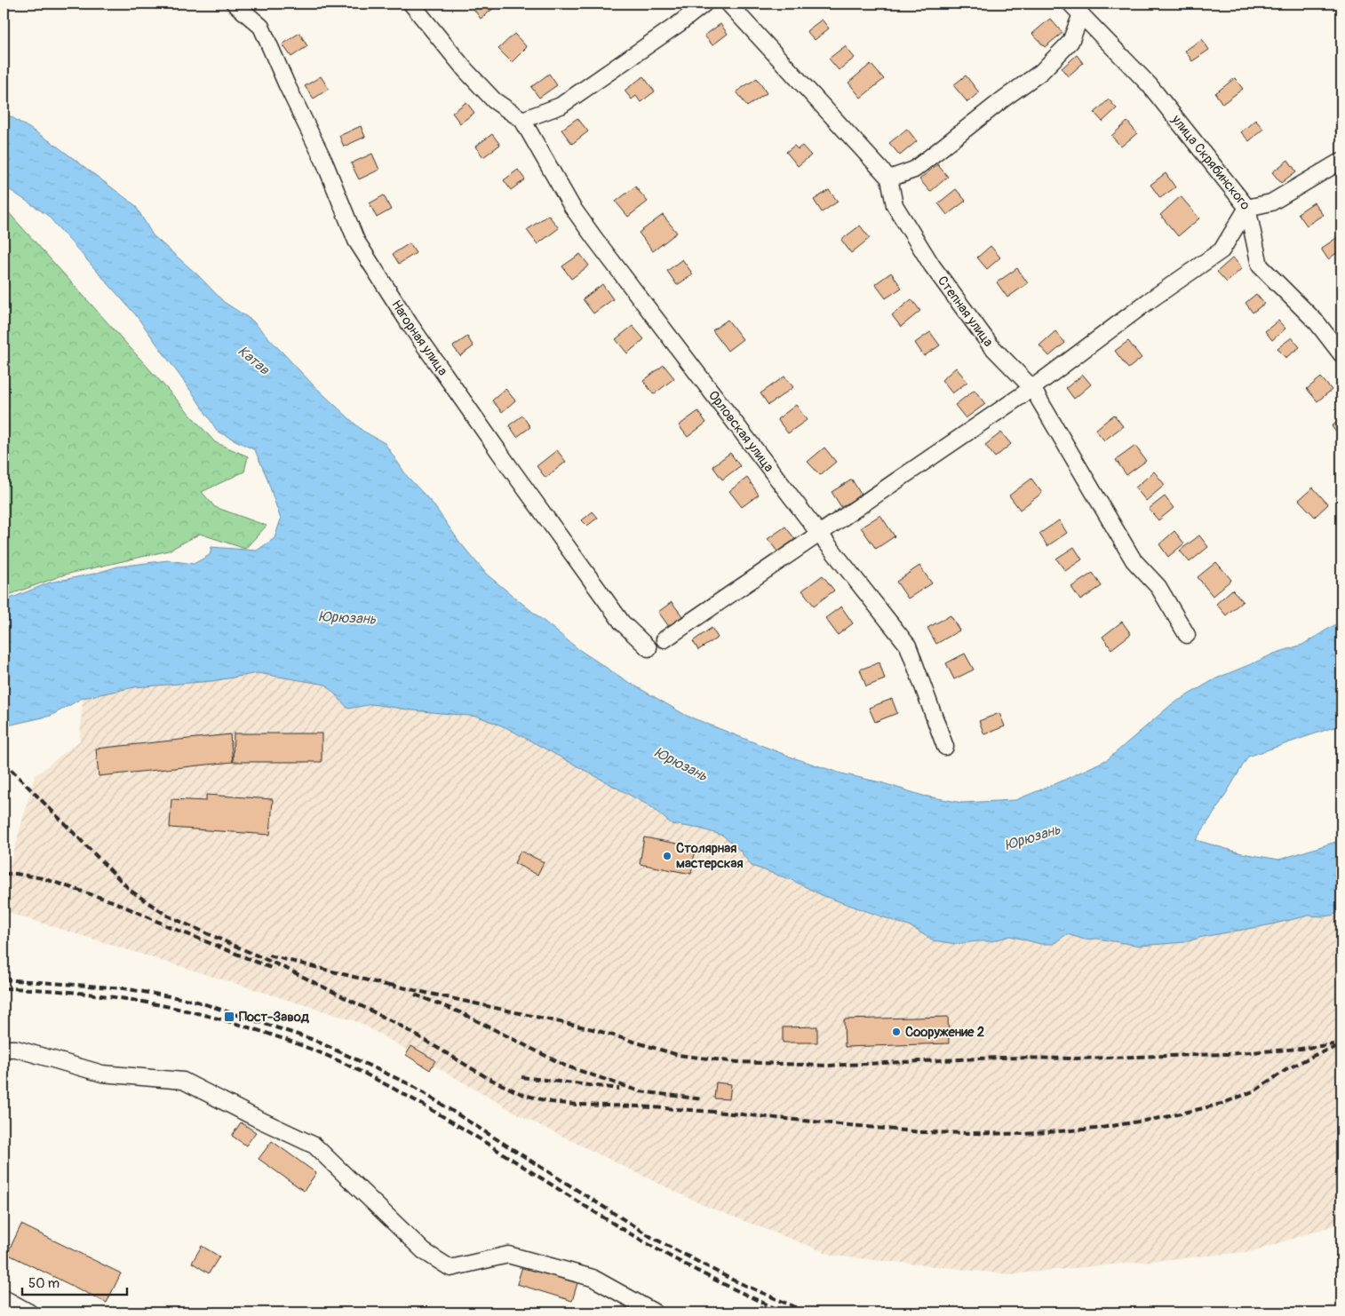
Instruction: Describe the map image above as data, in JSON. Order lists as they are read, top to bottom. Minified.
{"streets":{"street":["улица Скрябинского","Степная улица","Нагорная улица","Орловская улица"]},"water":["Катав","Юрюзань"],"places":{"other":["Столярная мастерская","Сооружение 2"],"transit":["Пост-Завод"]},"scale_bar":"50 m"}
